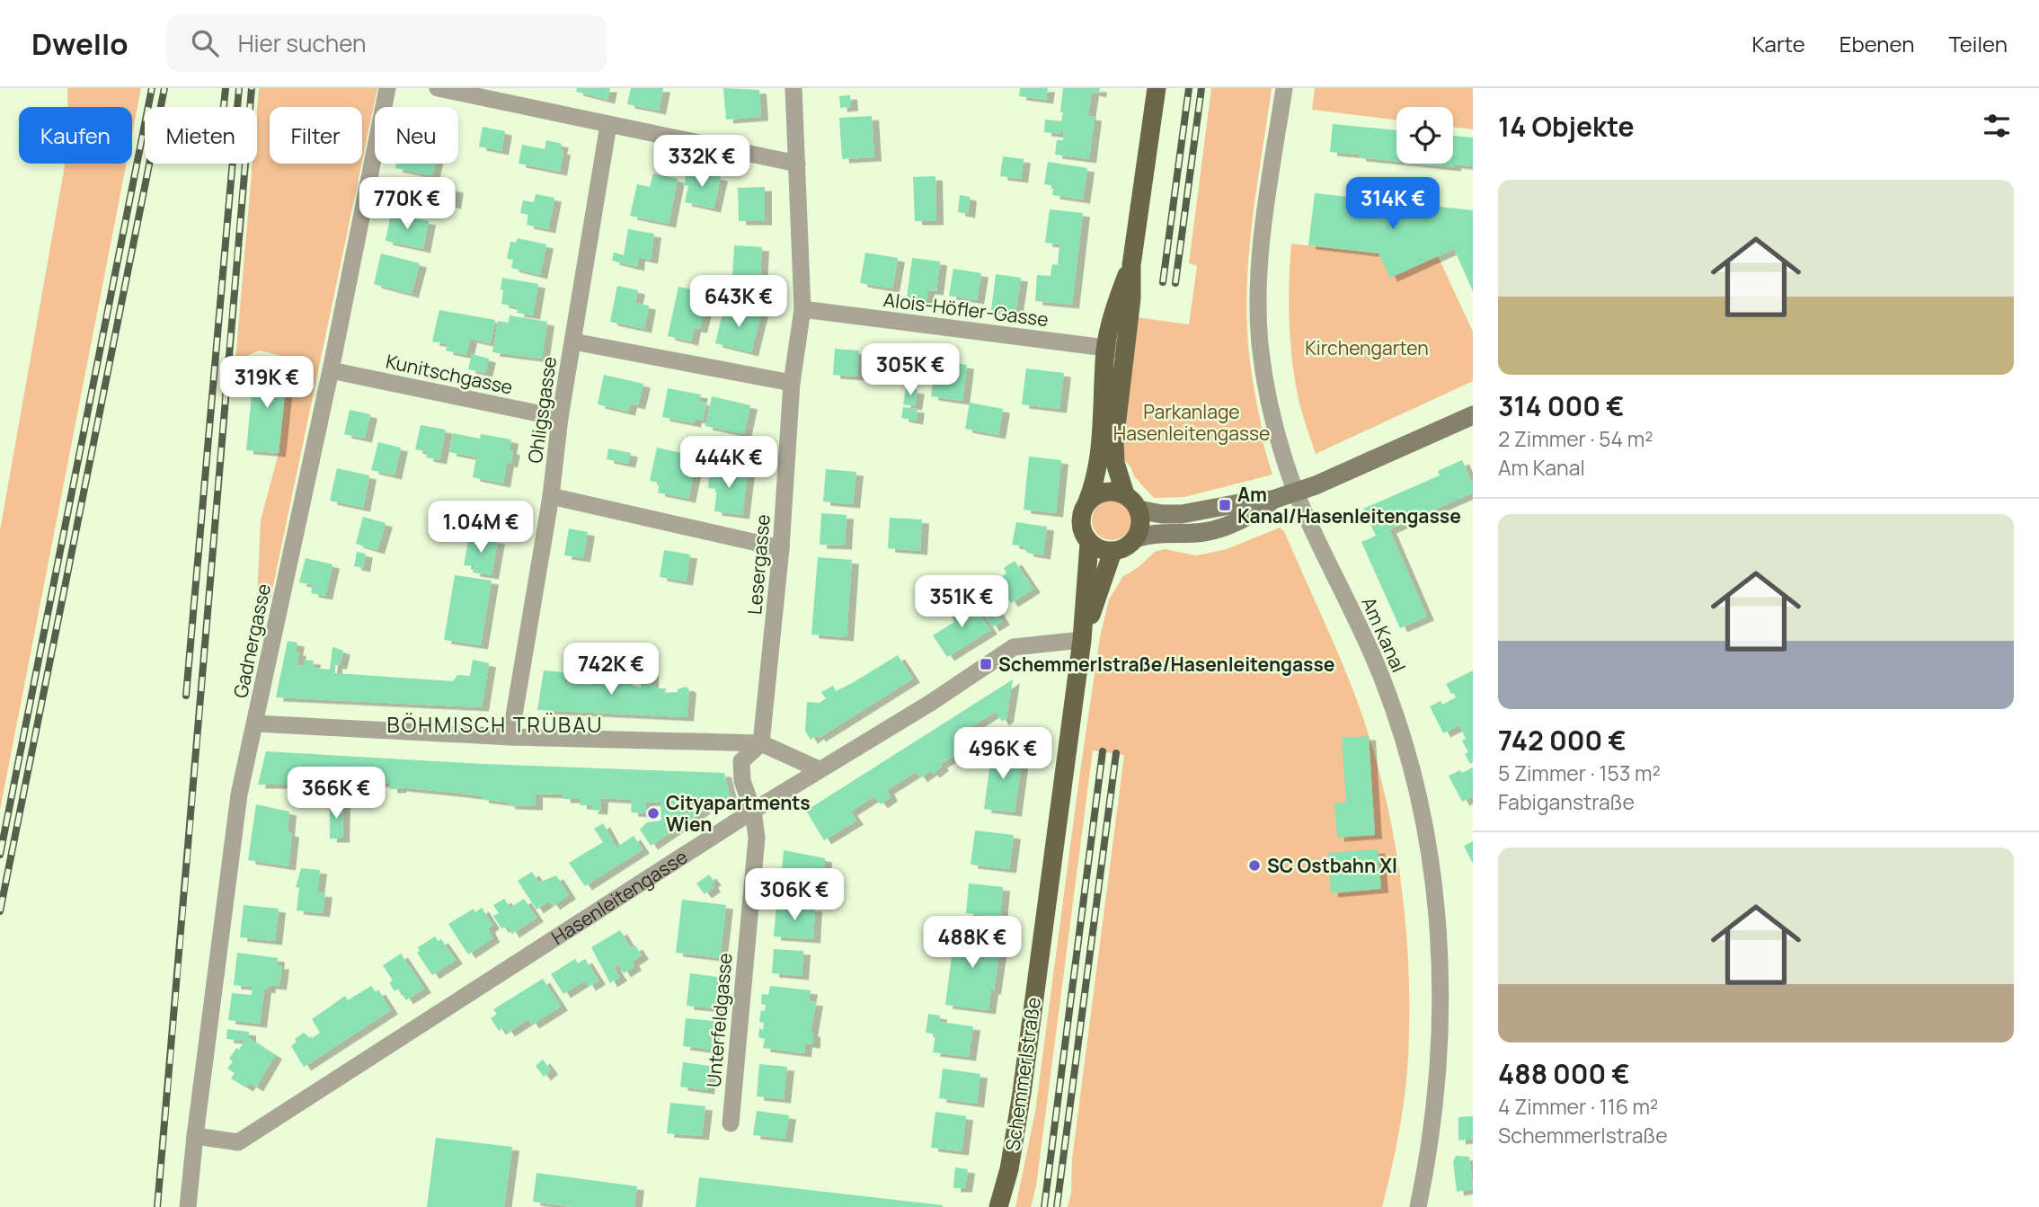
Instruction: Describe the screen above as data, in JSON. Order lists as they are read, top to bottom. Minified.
{"streets":{"main road":["Schemmerlstraße"],"street":["Alois-Höfler-Gasse","Kunitschgasse","Ohligsgasse","Lesergasse","Am Kanal","Gadnergasse","Hasenleitengasse","Unterfeldgasse"]},"crossings":[["Alois-Höfler-Gasse","Lesergasse"],["Kunitschgasse","Ohligsgasse"],["Kunitschgasse","Gadnergasse"],["Lesergasse","Unterfeldgasse"],["Gadnergasse","Hasenleitengasse"],["Hasenleitengasse","Unterfeldgasse"],["Hasenleitengasse","Schemmerlstraße"]],"districts":["BÖHMISCH TRÜBAU"],"parks":["Kirchengarten","Parkanlage Hasenleitengasse"],"places":{"transit":["Am Kanal/Hasenleitengasse","Schemmerlstraße/Hasenleitengasse"],"other":["Cityapartments Wien","SC Ostbahn XI"]},"page":{"header":"Dwello","search":"Hier suchen","nav":["Karte","Ebenen","Teilen"],"heading":"14 Objekte","chip":["Kaufen","Mieten","Filter","Neu"],"price":["332K €","770K €","314K €","643K €","305K €","319K €","444K €","1.04M €","351K €","742K €","496K €","366K €","306K €","488K €"],"list":[{"name":"314 000 €","note":"2 Zimmer · 54 m² · Am Kanal"},{"name":"742 000 €","note":"5 Zimmer · 153 m² · Fabiganstraße"},{"name":"488 000 €","note":"4 Zimmer · 116 m² · Schemmerlstraße"}]}}
